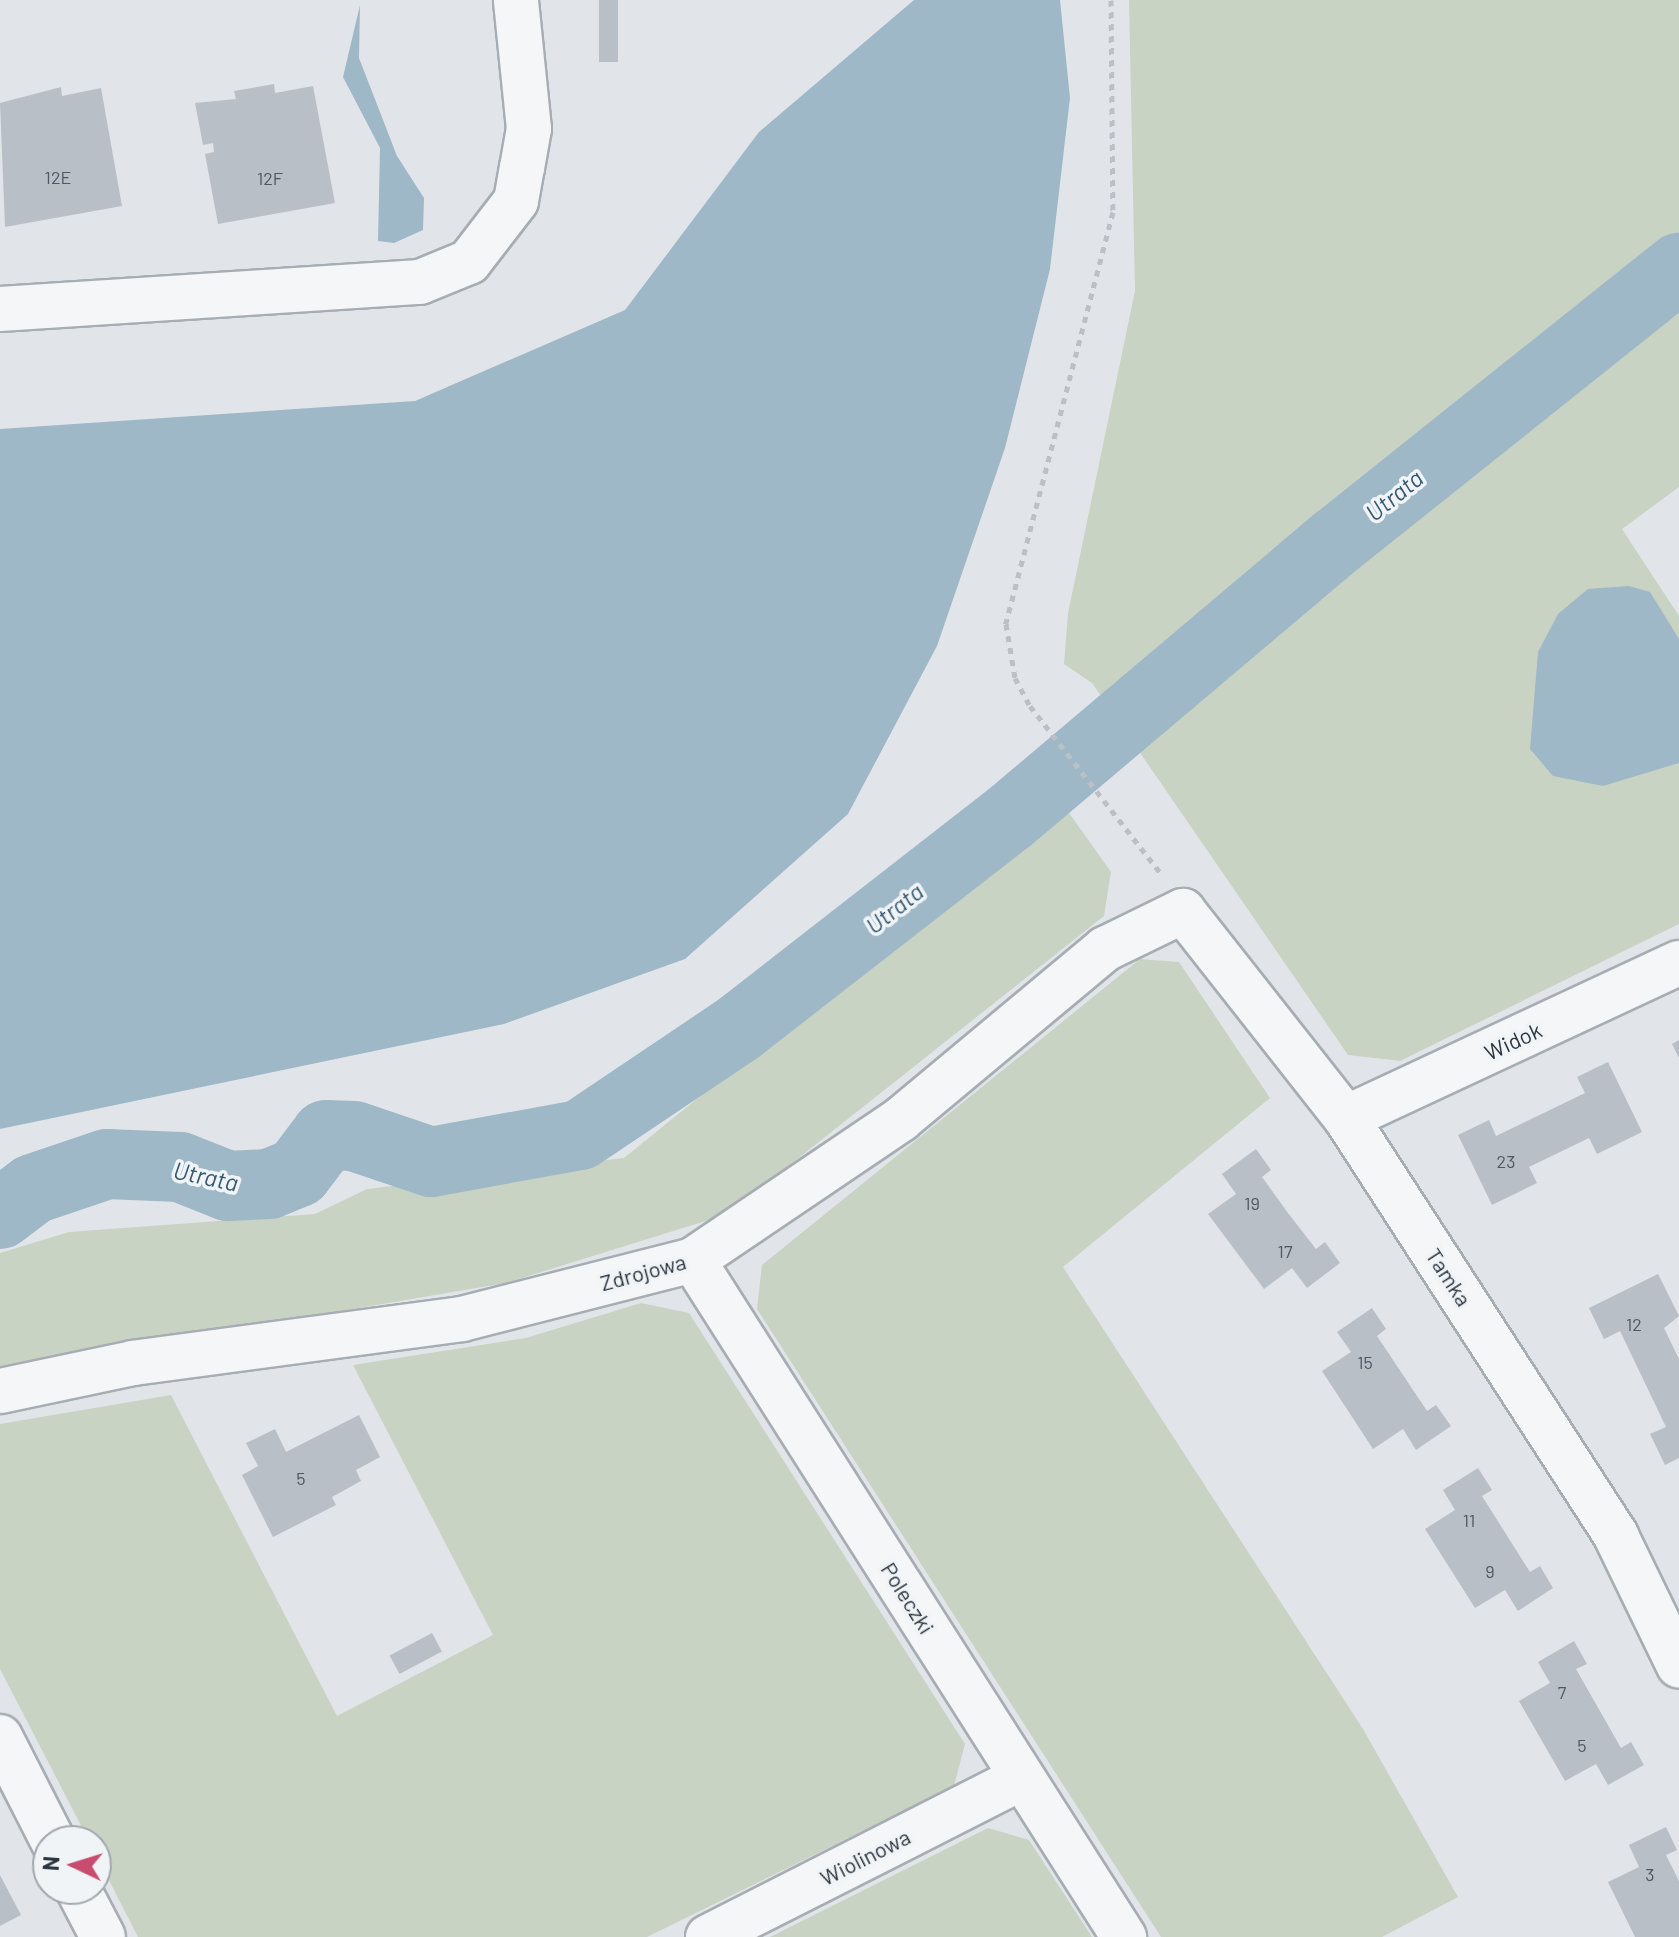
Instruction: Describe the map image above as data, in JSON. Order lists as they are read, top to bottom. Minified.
{"streets":{"street":["Widok","Zdrojowa","Tamka","Poleczki","Wiolinowa"]},"crossings":[["Widok","Tamka"],["Zdrojowa","Tamka"],["Zdrojowa","Poleczki"],["Poleczki","Wiolinowa"]],"water":["Utrata"],"house_numbers":["12E","12F","23","19","17","12","15","5","11","9","7","5","3"],"north":"left"}
